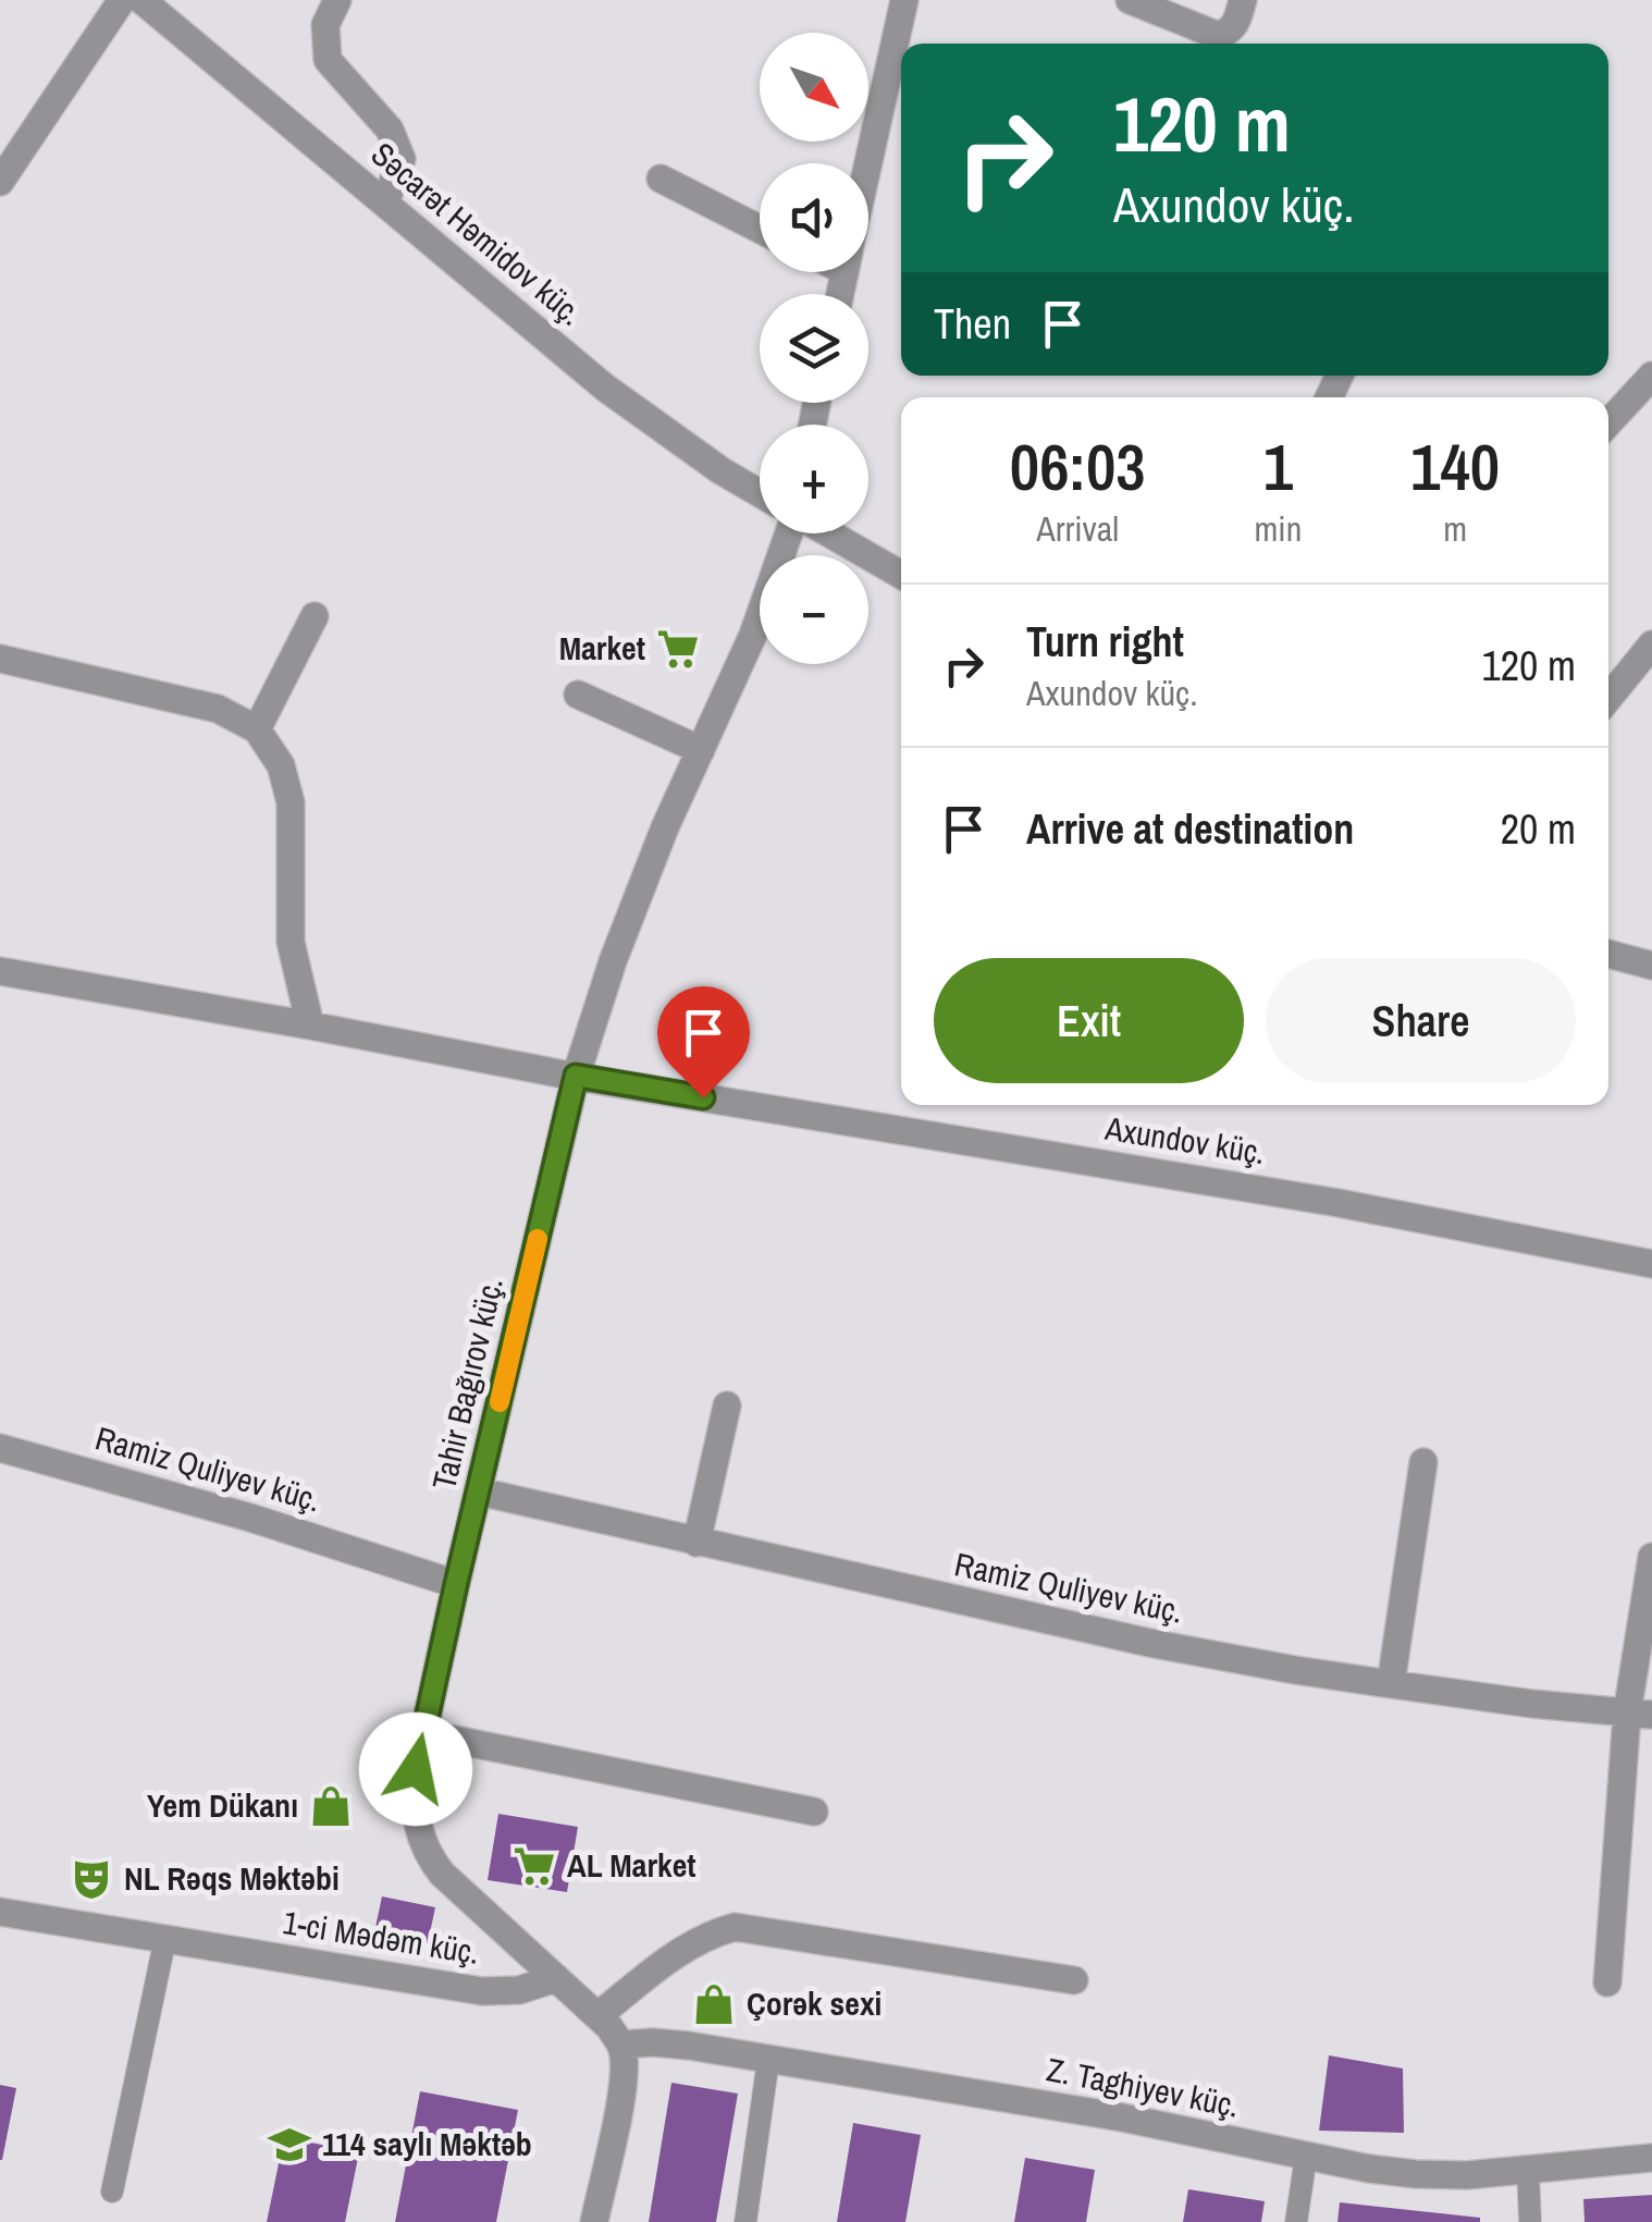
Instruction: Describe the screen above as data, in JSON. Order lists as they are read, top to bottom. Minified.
{"streets":{"street":["Səcarət Həmidov küç.","Axundov küç.","Tahir Bağırov küç.","Ramiz Quliyev küç.","1-ci Mədəm küç.","Z. Taghiyev küç."]},"crossings":[["Axundov küç.","Tahir Bağırov küç."],["Tahir Bağırov küç.","Ramiz Quliyev küç."],["Tahir Bağırov küç.","1-ci Mədəm küç."],["Tahir Bağırov küç.","Z. Taghiyev küç."]],"places":{"supermarket":["Market","AL Market"],"shop":["Yem Dükanı","Çorək sexi"],"theatre":["NL Rəqs Məktəbi"],"school or university":["114 saylı Məktəb"]},"north":"bottom right","page":{"map_buttons":["+","−"],"turn":["120 m","Axundov küç."],"then":"Then","eta":["06:03","Arrival","1","min","140","m"],"list":[{"name":"Turn right","note":"Axundov küç.","value":"120 m"},{"name":"Arrive at destination","value":"20 m"}],"buttons":["Exit","Share"]}}
